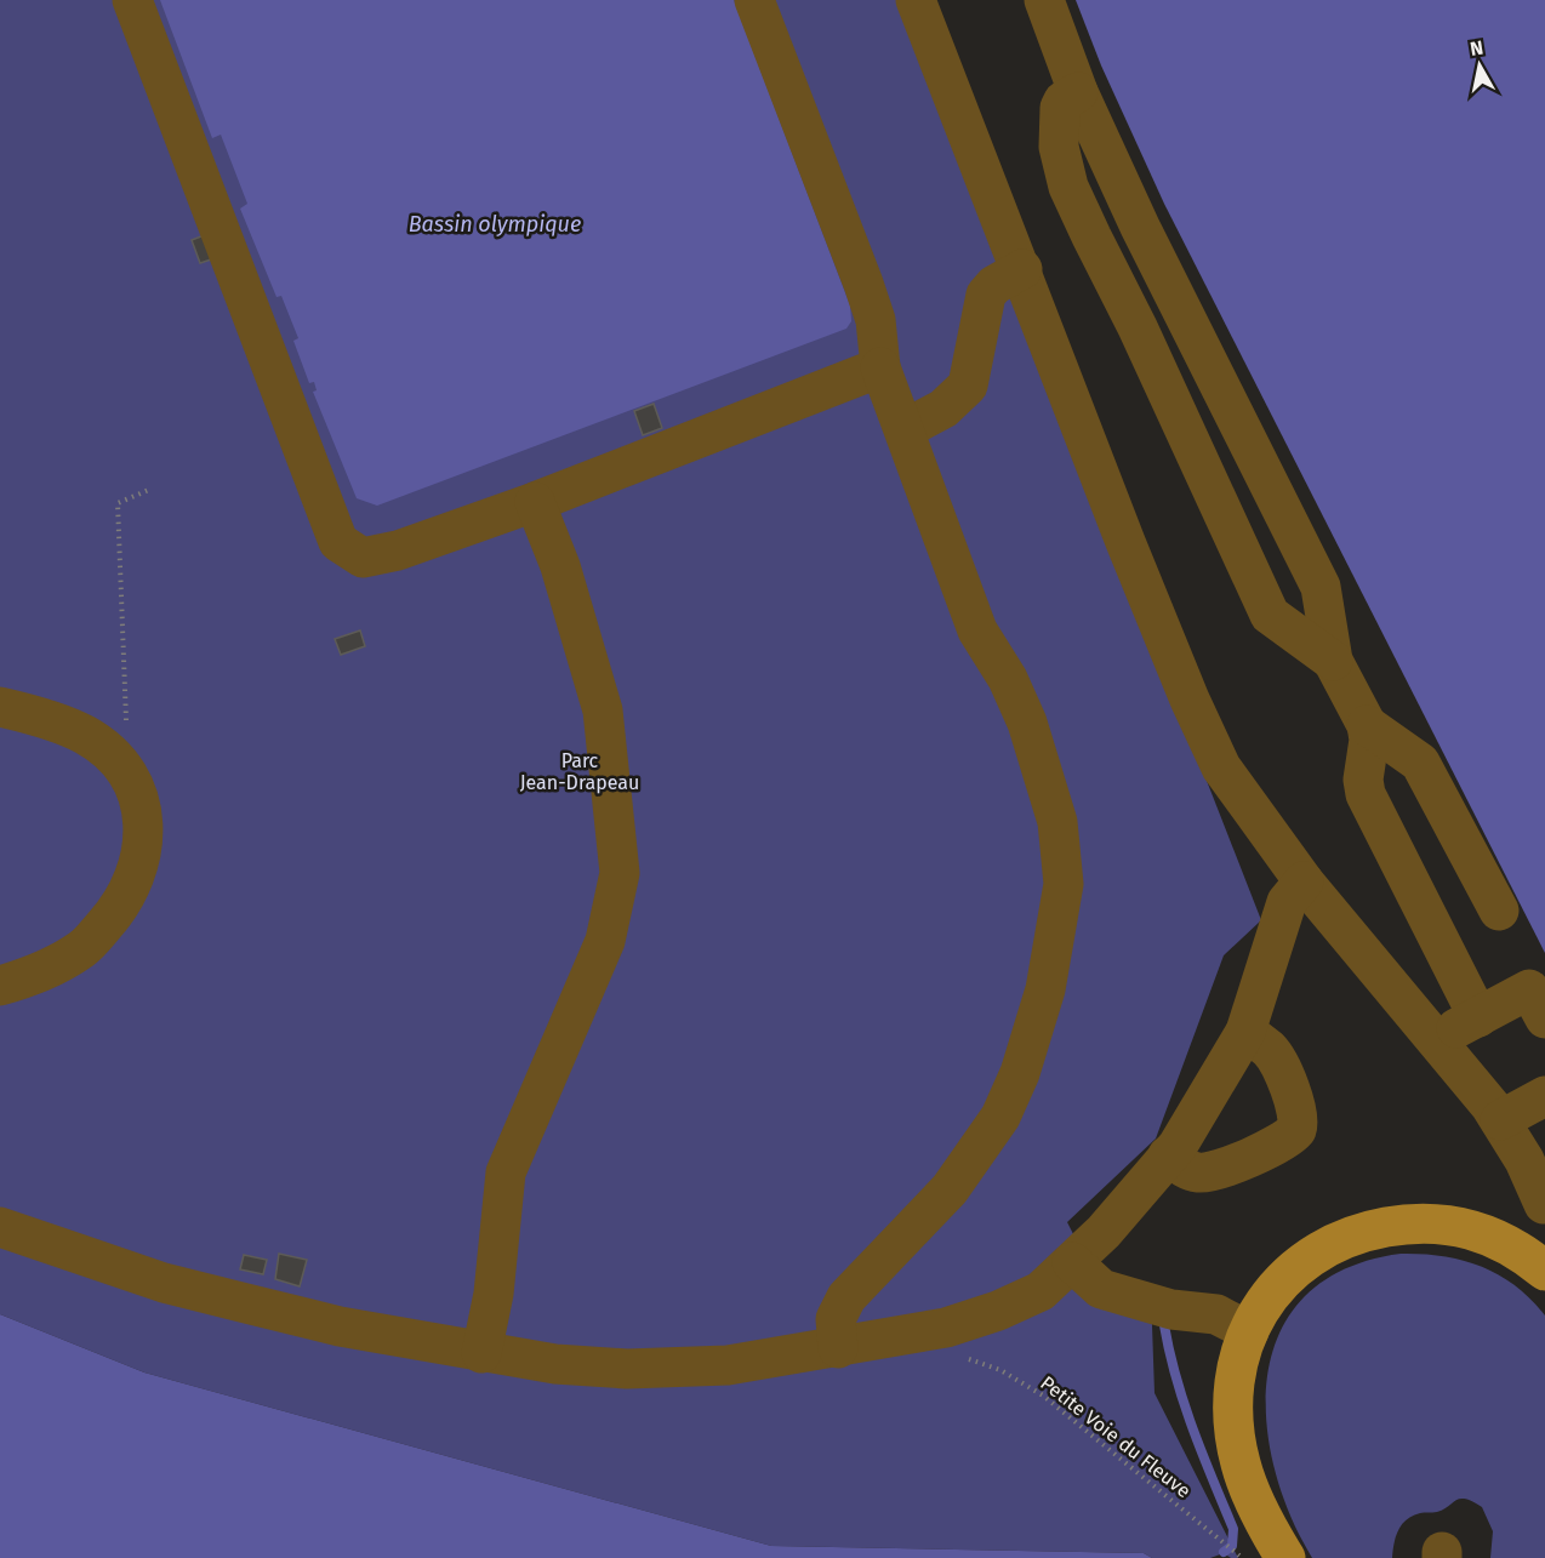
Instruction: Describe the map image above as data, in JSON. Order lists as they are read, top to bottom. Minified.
{"streets":{"path":["Petite Voie du Fleuve"]},"water":["Bassin olympique"],"parks":["Parc Jean-Drapeau"],"north":"top"}
